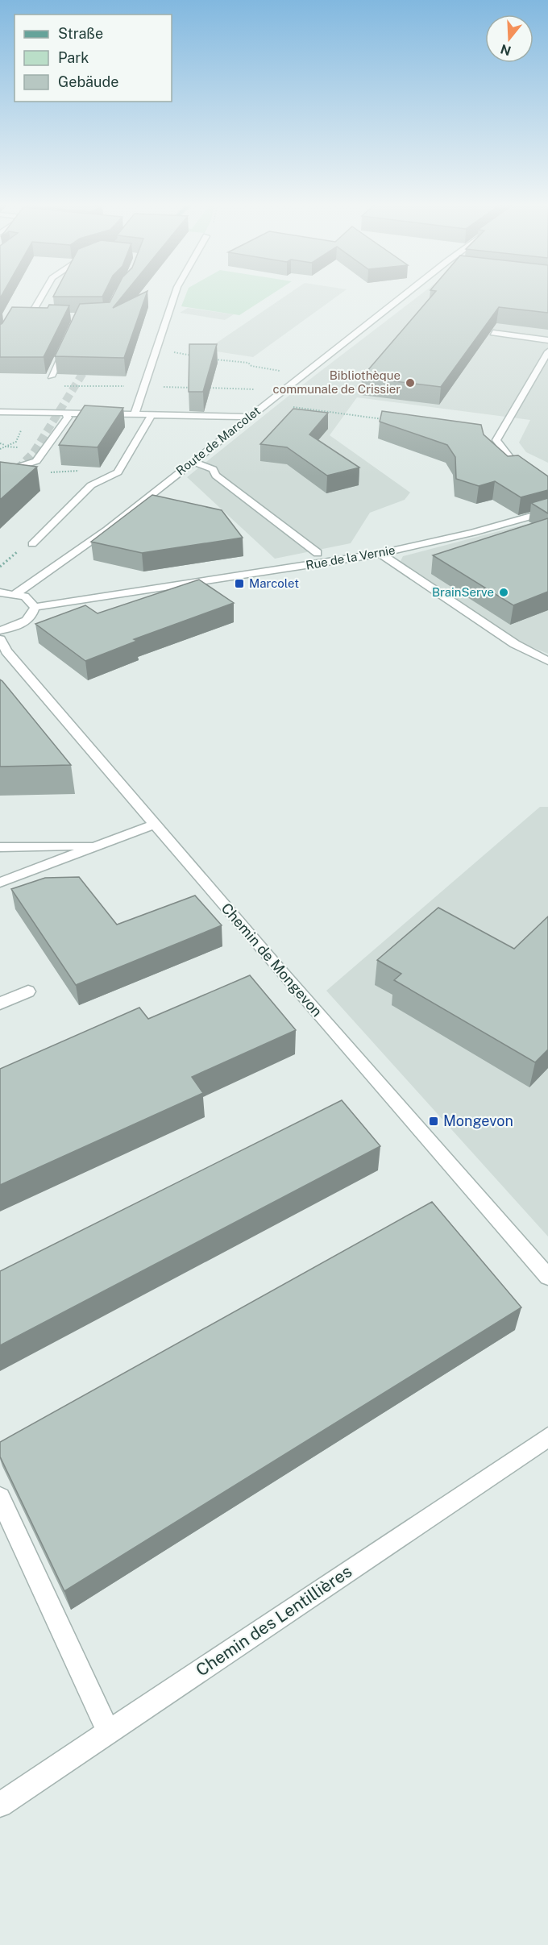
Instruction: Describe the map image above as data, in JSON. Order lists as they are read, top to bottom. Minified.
{"streets":{"street":["Route de Marcolet","Rue de la Vernie","Chemin de Mongevon","Chemin des Lentillières"]},"places":{"other":["Bibliothèque communale de Crissier","BrainServe"],"transit":["Marcolet","Mongevon"]},"legend":["Straße","Park","Gebäude"],"north":"bottom"}
